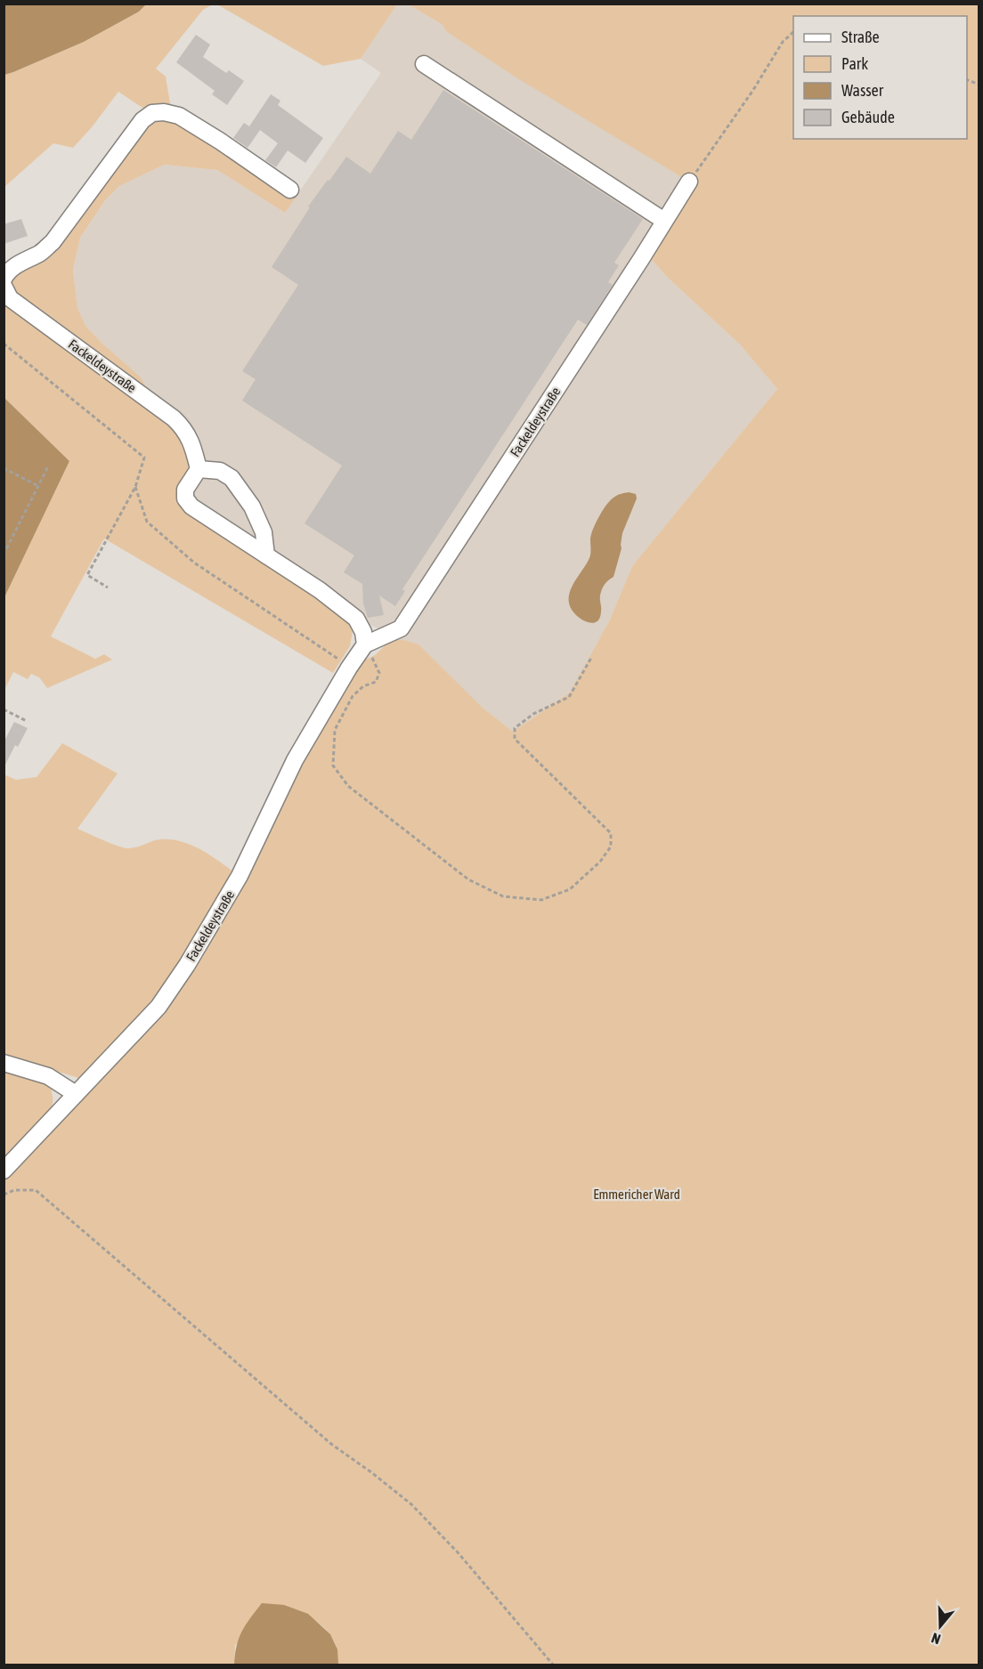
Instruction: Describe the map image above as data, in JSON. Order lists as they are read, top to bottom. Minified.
{"streets":{"street":["Fackeldeystraße"]},"parks":["Emmericher Ward"],"legend":["Straße","Park","Wasser","Gebäude"],"north":"bottom"}
